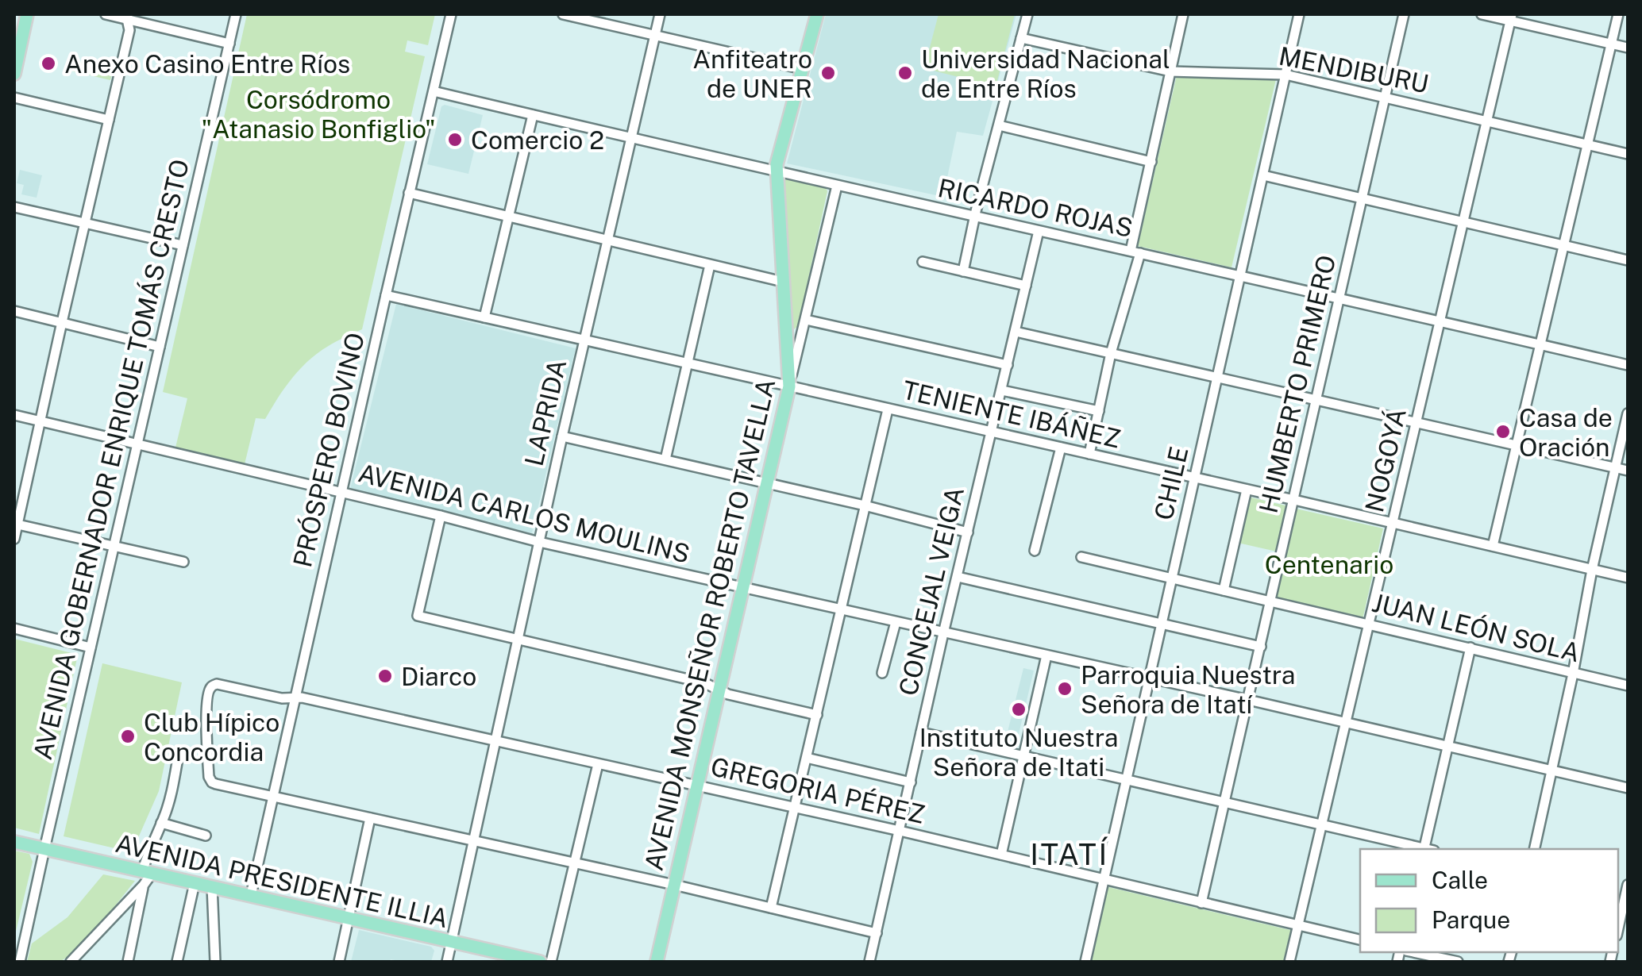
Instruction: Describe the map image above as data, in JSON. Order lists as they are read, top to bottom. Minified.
{"streets":{"main road":["AVENIDA MONSEÑOR ROBERTO TAVELLA","AVENIDA PRESIDENTE ILLIA"],"street":["MENDIBURU","RICARDO ROJAS","HUMBERTO PRIMERO","LAPRIDA","TENIENTE IBÁÑEZ","PRÓSPERO BOVINO","AVENIDA GOBERNADOR ENRIQUE TOMÁS CRESTO","NOGOYÁ","CHILE","AVENIDA CARLOS MOULINS","CONCEJAL VEIGA","JUAN LEÓN SOLA","GREGORIA PÉREZ"]},"crossings":[["MENDIBURU","HUMBERTO PRIMERO"],["MENDIBURU","NOGOYÁ"],["MENDIBURU","CHILE"],["RICARDO ROJAS","HUMBERTO PRIMERO"],["RICARDO ROJAS","LAPRIDA"],["RICARDO ROJAS","PRÓSPERO BOVINO"],["RICARDO ROJAS","NOGOYÁ"],["RICARDO ROJAS","CHILE"],["RICARDO ROJAS","CONCEJAL VEIGA"],["RICARDO ROJAS","AVENIDA MONSEÑOR ROBERTO TAVELLA"],["HUMBERTO PRIMERO","TENIENTE IBÁÑEZ"],["HUMBERTO PRIMERO","AVENIDA CARLOS MOULINS"],["HUMBERTO PRIMERO","JUAN LEÓN SOLA"],["HUMBERTO PRIMERO","GREGORIA PÉREZ"],["LAPRIDA","TENIENTE IBÁÑEZ"],["LAPRIDA","AVENIDA CARLOS MOULINS"],["LAPRIDA","GREGORIA PÉREZ"],["LAPRIDA","AVENIDA PRESIDENTE ILLIA"],["TENIENTE IBÁÑEZ","PRÓSPERO BOVINO"],["TENIENTE IBÁÑEZ","NOGOYÁ"],["TENIENTE IBÁÑEZ","CHILE"],["TENIENTE IBÁÑEZ","CONCEJAL VEIGA"],["TENIENTE IBÁÑEZ","AVENIDA MONSEÑOR ROBERTO TAVELLA"],["PRÓSPERO BOVINO","AVENIDA CARLOS MOULINS"],["PRÓSPERO BOVINO","GREGORIA PÉREZ"],["PRÓSPERO BOVINO","AVENIDA PRESIDENTE ILLIA"],["AVENIDA GOBERNADOR ENRIQUE TOMÁS CRESTO","AVENIDA CARLOS MOULINS"],["AVENIDA GOBERNADOR ENRIQUE TOMÁS CRESTO","AVENIDA PRESIDENTE ILLIA"],["NOGOYÁ","AVENIDA CARLOS MOULINS"],["NOGOYÁ","JUAN LEÓN SOLA"],["NOGOYÁ","GREGORIA PÉREZ"],["CHILE","AVENIDA CARLOS MOULINS"],["CHILE","JUAN LEÓN SOLA"],["CHILE","GREGORIA PÉREZ"],["AVENIDA CARLOS MOULINS","CONCEJAL VEIGA"],["AVENIDA CARLOS MOULINS","AVENIDA MONSEÑOR ROBERTO TAVELLA"],["CONCEJAL VEIGA","GREGORIA PÉREZ"],["AVENIDA MONSEÑOR ROBERTO TAVELLA","GREGORIA PÉREZ"]],"districts":["ITATÍ"],"parks":["Corsódromo \"Atanasio Bonfiglio\"","Centenario"],"places":["Anexo Casino Entre Ríos","Anfiteatro de UNER","Universidad Nacional de Entre Ríos","Comercio 2","Casa de Oración","Diarco","Parroquia Nuestra Señora de Itatí","Instituto Nuestra Señora de Itati","Club Hípico Concordia"],"legend":["Calle","Parque"]}
